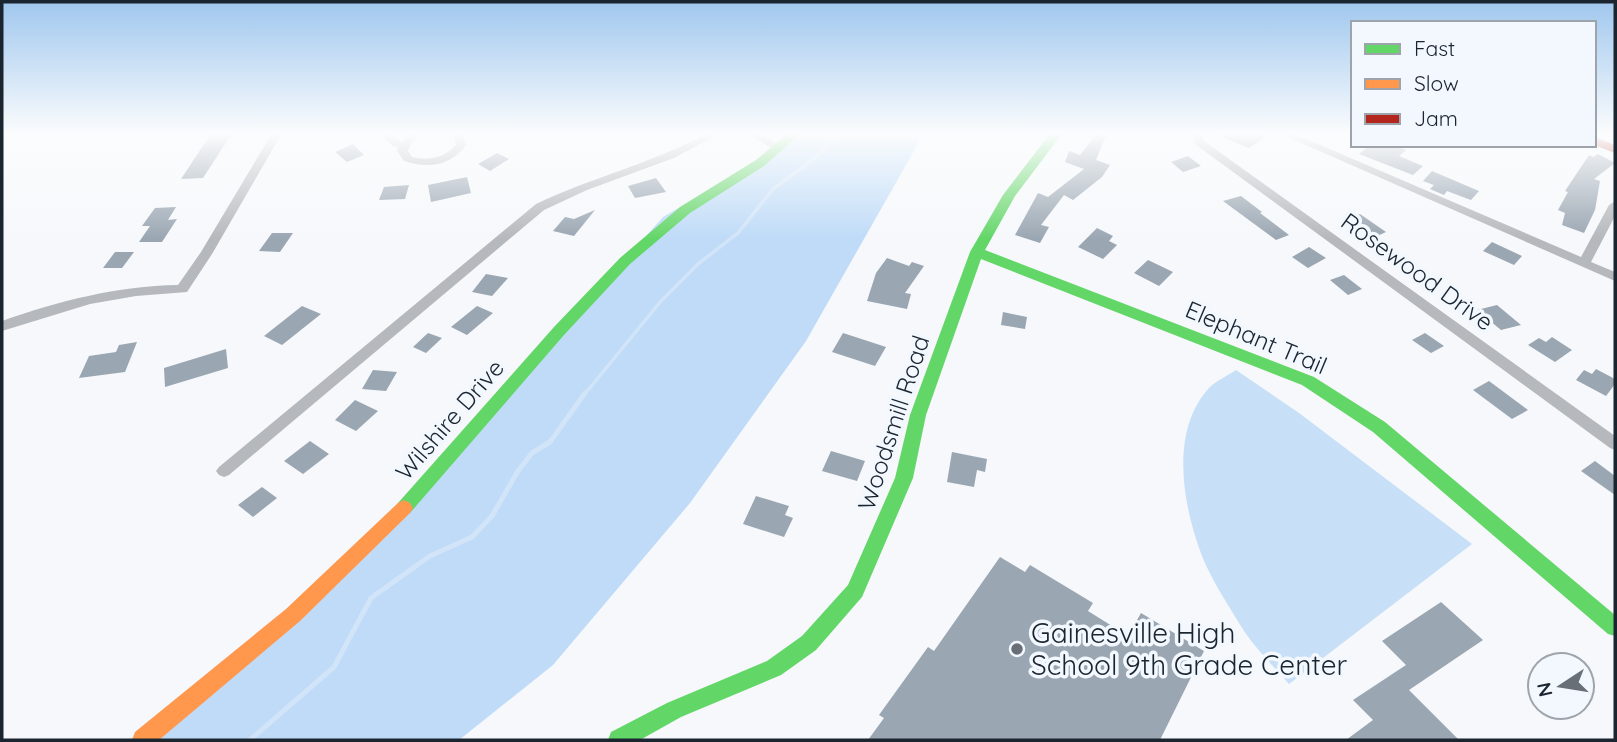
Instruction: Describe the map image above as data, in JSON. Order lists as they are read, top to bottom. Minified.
{"streets":{"street":["Rosewood Drive","Elephant Trail","Wilshire Drive","Woodsmill Road"]},"crossings":[["Elephant Trail","Woodsmill Road"]],"places":["Gainesville High School 9th Grade Center"],"legend":["Fast","Slow","Jam"],"north":"left"}
